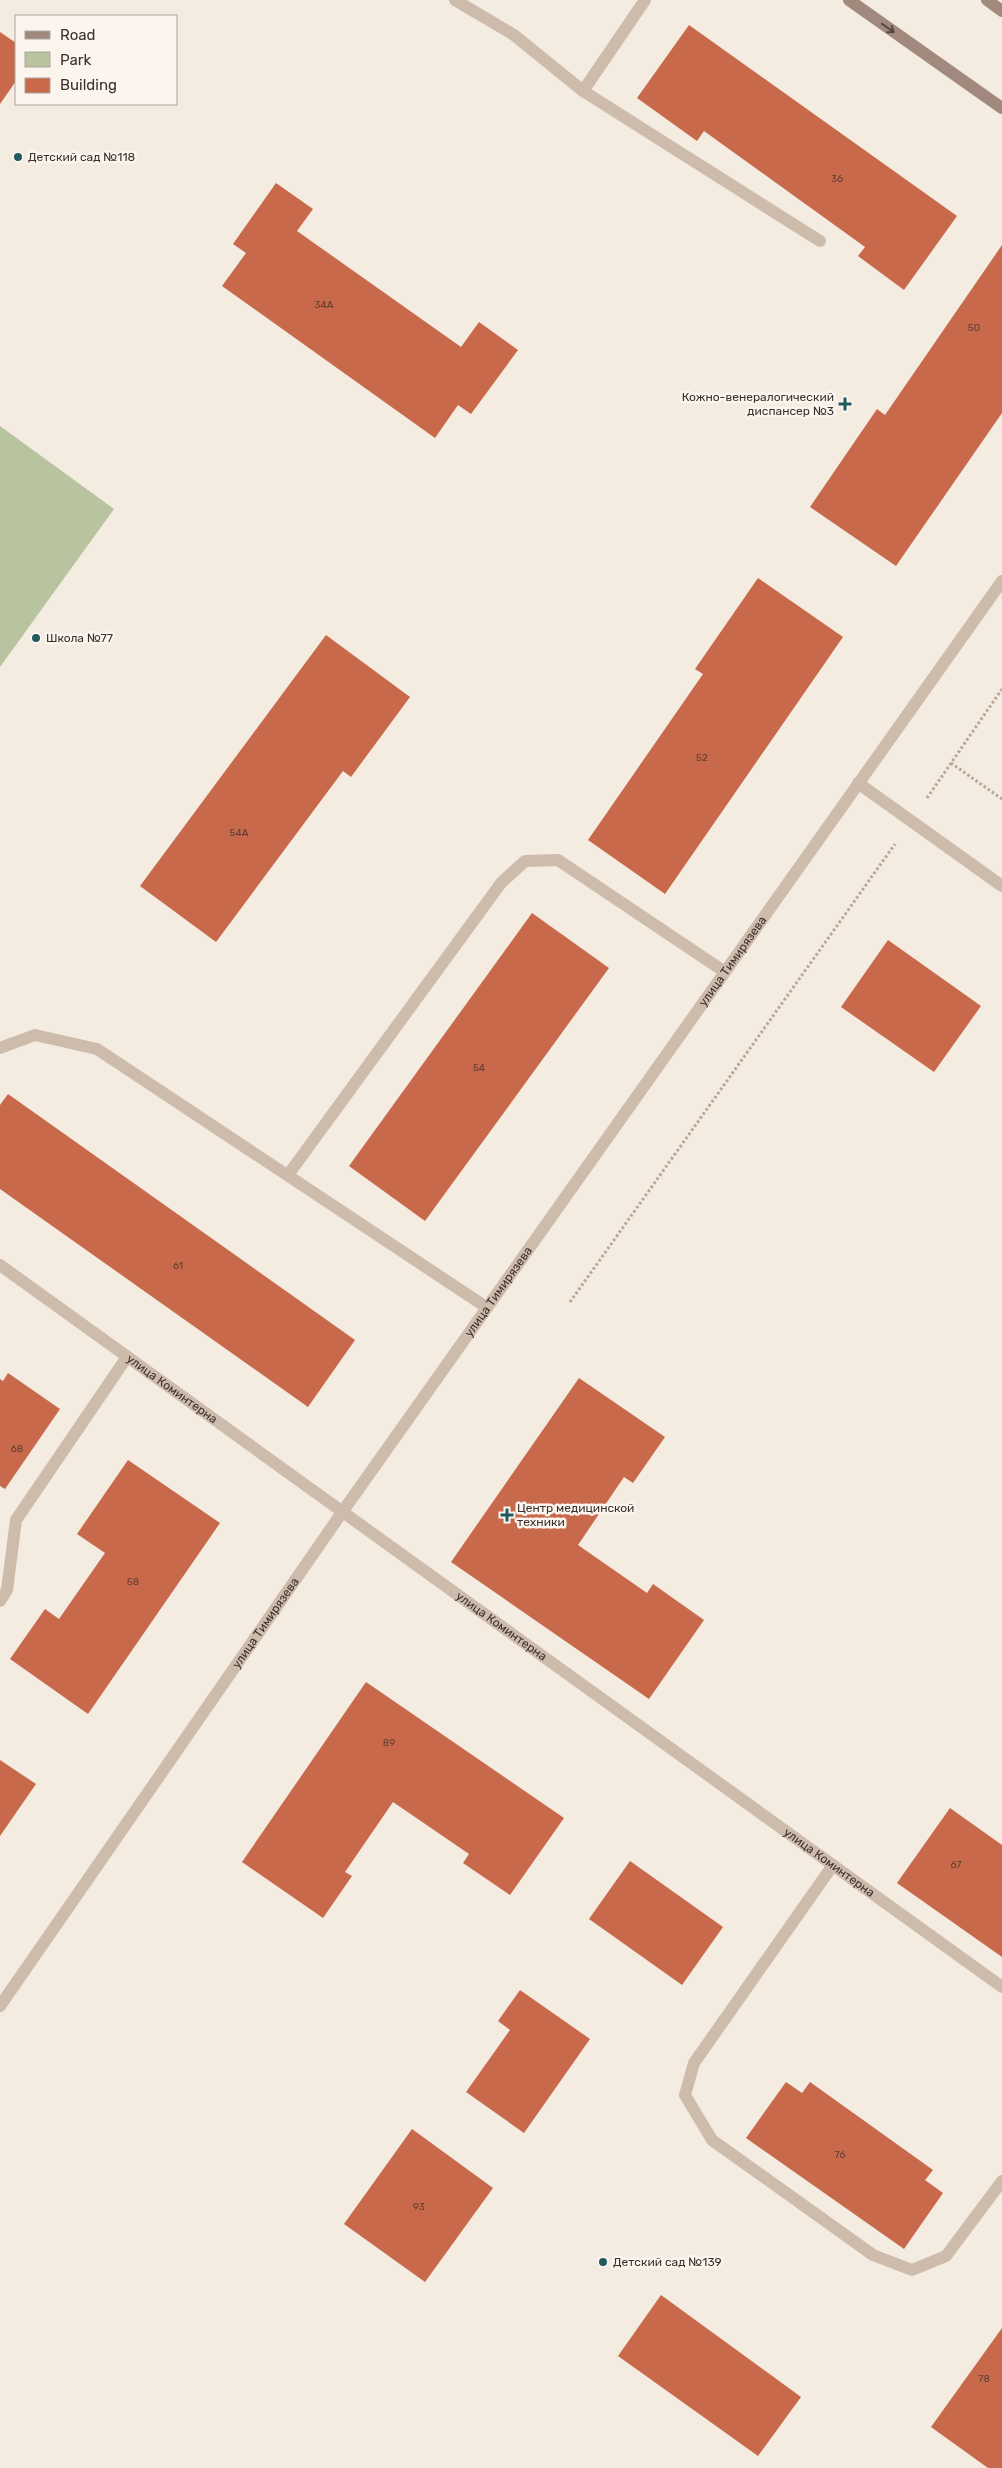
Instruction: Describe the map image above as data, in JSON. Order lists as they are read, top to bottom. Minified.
{"streets":{"street":["улица Тимирязева","улица Коминтерна"]},"crossings":[["улица Тимирязева","улица Коминтерна"]],"places":{"other":["Детский сад №118","Школа №77","Детский сад №139"],"health":["Кожно-венералогический диспансер №3","Центр медицинской техники"]},"house_numbers":["36","34А","50","52","54А","54","61","68","58","89","67","76","93","78"],"legend":["Road","Park","Building"]}
